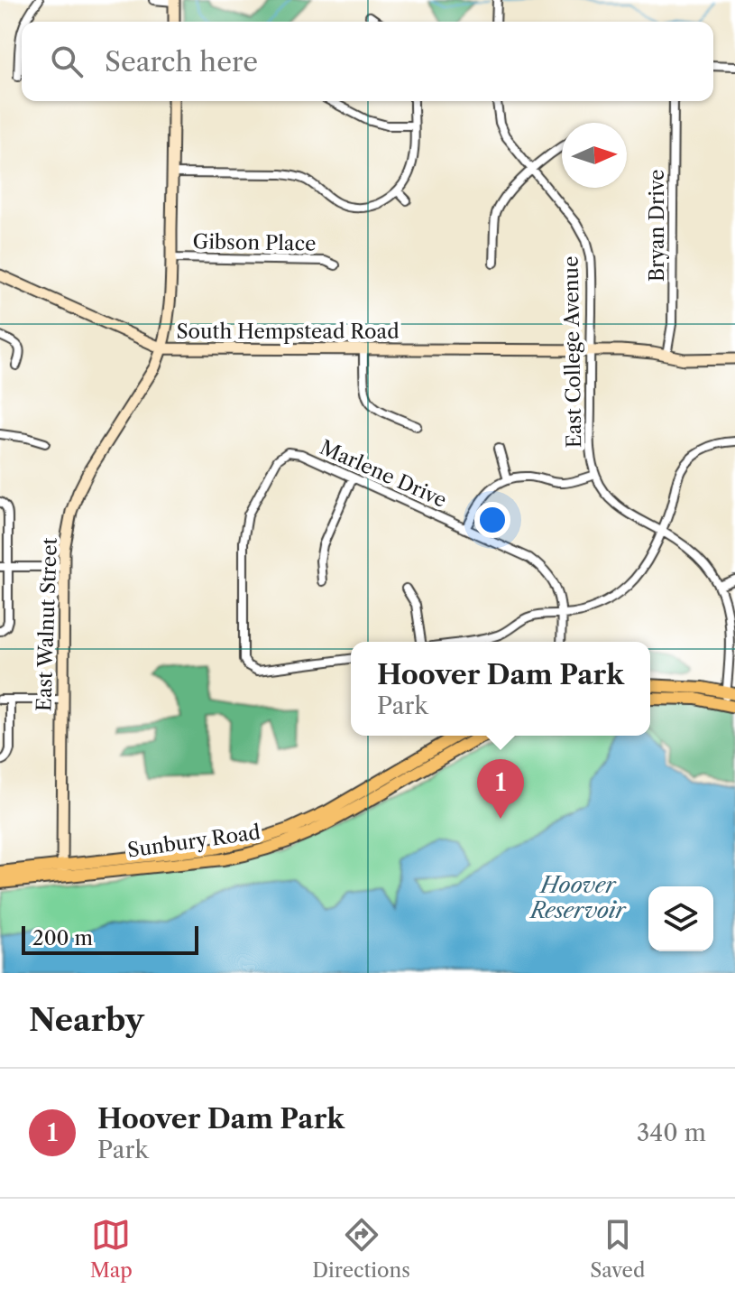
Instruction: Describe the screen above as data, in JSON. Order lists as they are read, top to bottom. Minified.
{"streets":{"main road":["South Hempstead Road","East Walnut Street","Sunbury Road"],"street":["Bryan Drive","Gibson Place","East College Avenue","Marlene Drive"]},"crossings":[["Bryan Drive","South Hempstead Road"],["Gibson Place","East Walnut Street"],["South Hempstead Road","East College Avenue"],["South Hempstead Road","East Walnut Street"],["East Walnut Street","Sunbury Road"]],"water":["Hoover Reservoir"],"scale_bar":"200 m","north":"right","page":{"search":"Search here","popup":["Hoover Dam Park","Park"],"pins":"1","scale":"200 m","heading":"Nearby","list":[{"mark":"1","name":"Hoover Dam Park","note":"Park","value":"340 m"}],"nav":["Map","Directions","Saved"]}}
